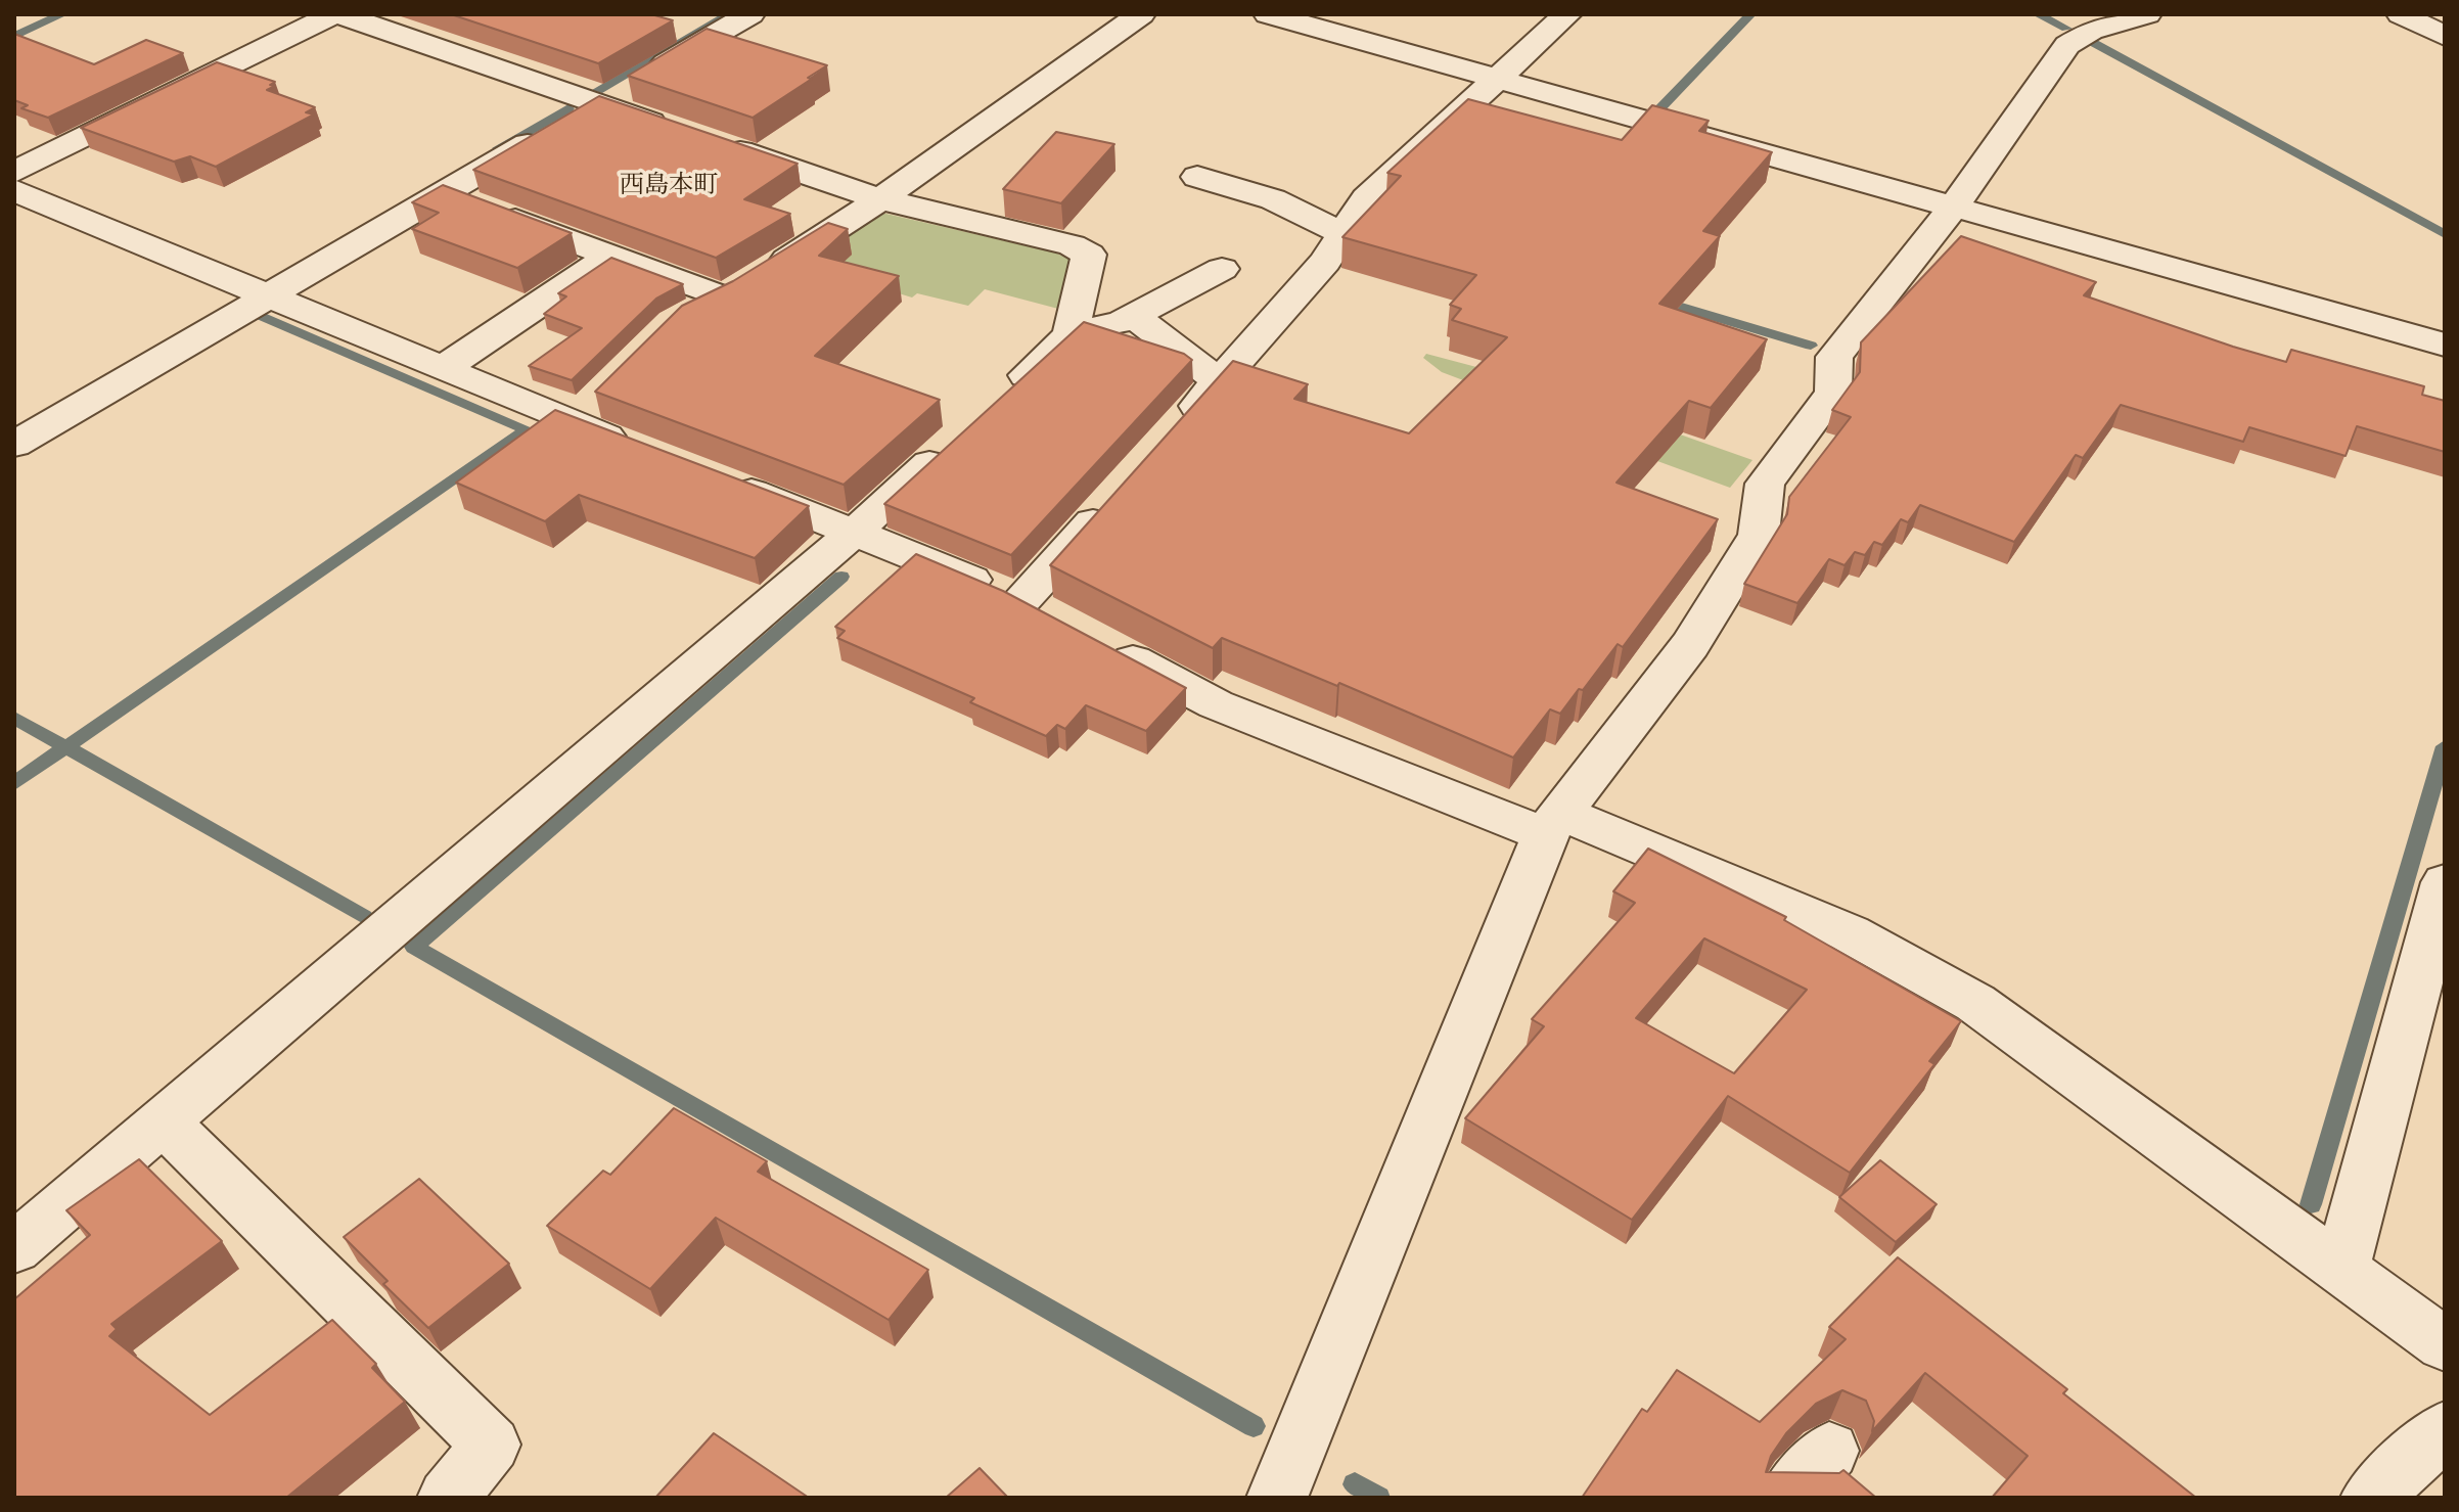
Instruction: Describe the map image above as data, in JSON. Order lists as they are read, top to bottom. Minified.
{"districts":["西島本町"]}
